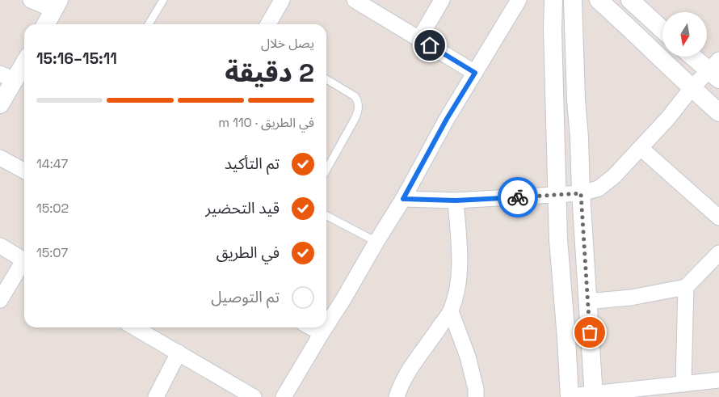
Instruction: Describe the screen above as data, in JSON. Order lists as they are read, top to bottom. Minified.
{"north":"bottom","page":{"heading":["2 دقيقة","يصل خلال","15:11–15:16"],"bar":"في الطريق · 110 m","list":[["تم التأكيد","14:47"],["قيد التحضير","15:02"],["في الطريق","15:07"],"تم التوصيل"]}}
